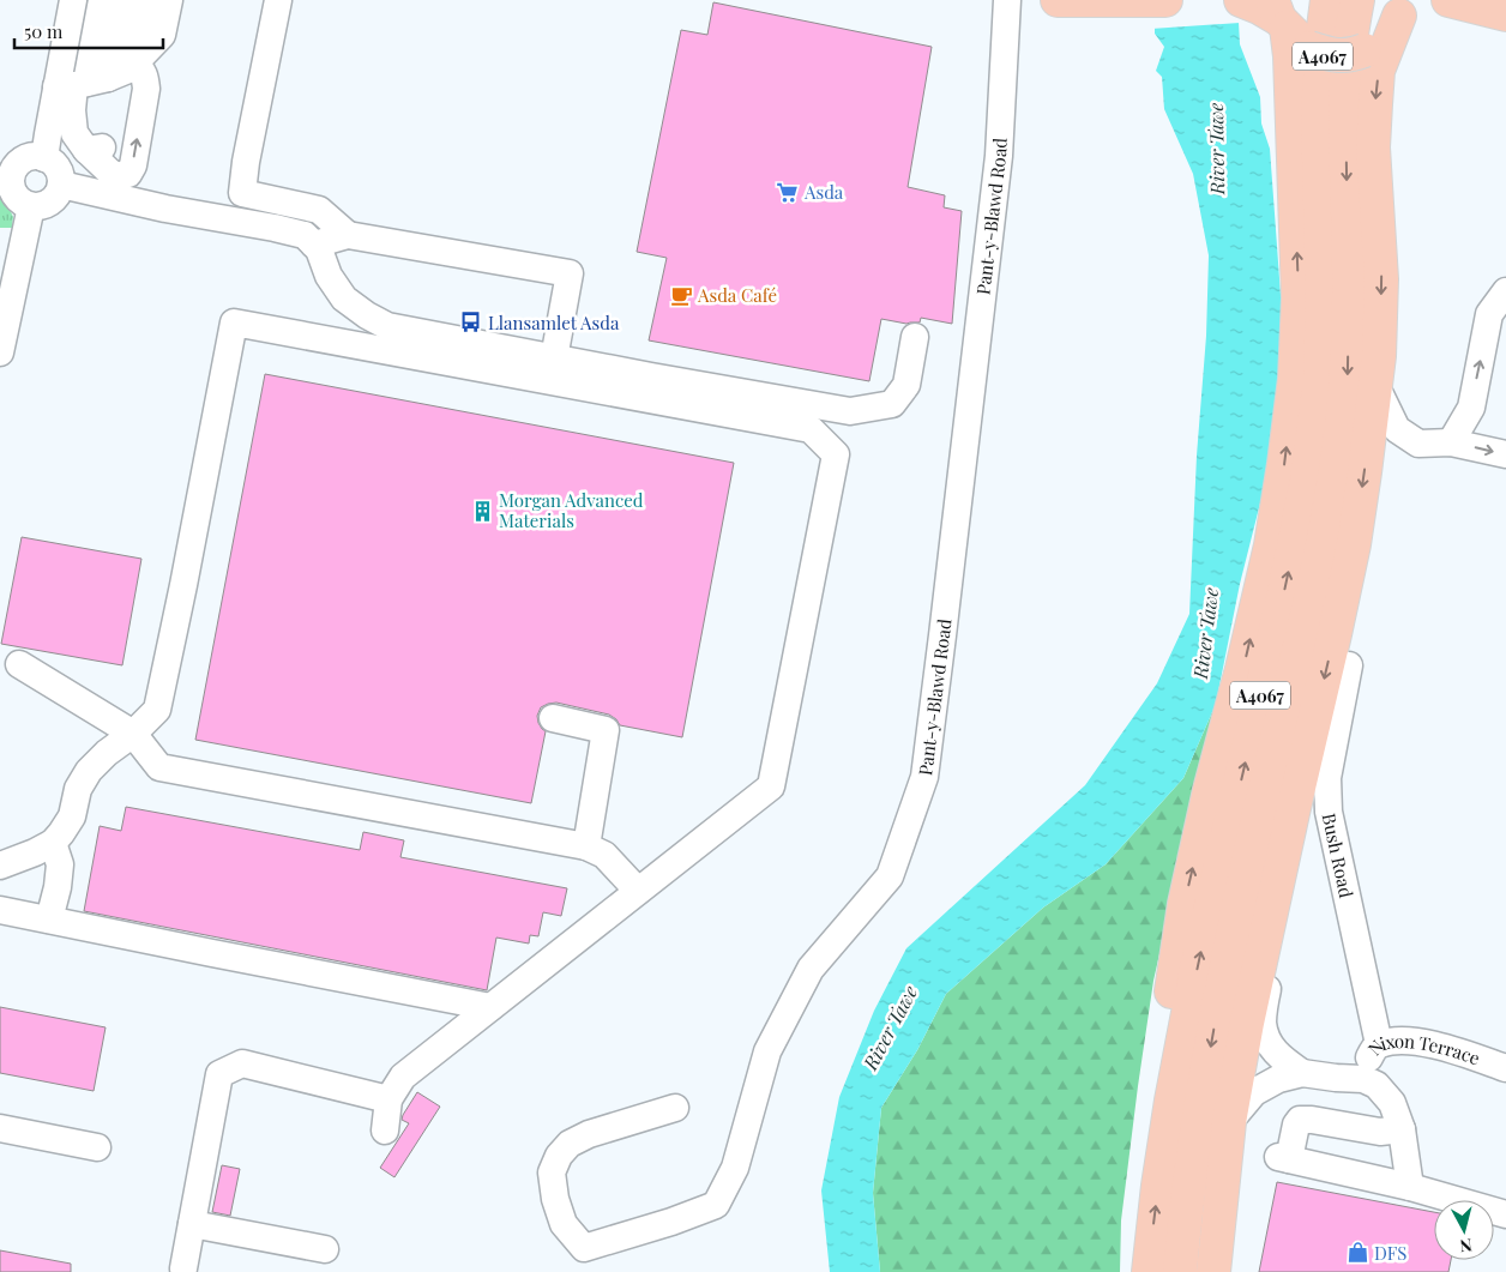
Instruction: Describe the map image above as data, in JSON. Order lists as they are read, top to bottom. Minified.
{"streets":{"main road":["A4067"],"street":["Pant-y-Blawd Road","Bush Road","Nixon Terrace"]},"crossings":[["Bush Road","Nixon Terrace"]],"water":["River Tawe"],"places":{"supermarket":["Asda"],"cafe":["Asda Café"],"bus stop":["Llansamlet Asda"],"building":["Morgan Advanced Materials"],"shop":["DFS"]},"scale_bar":"50 m","north":"bottom"}
